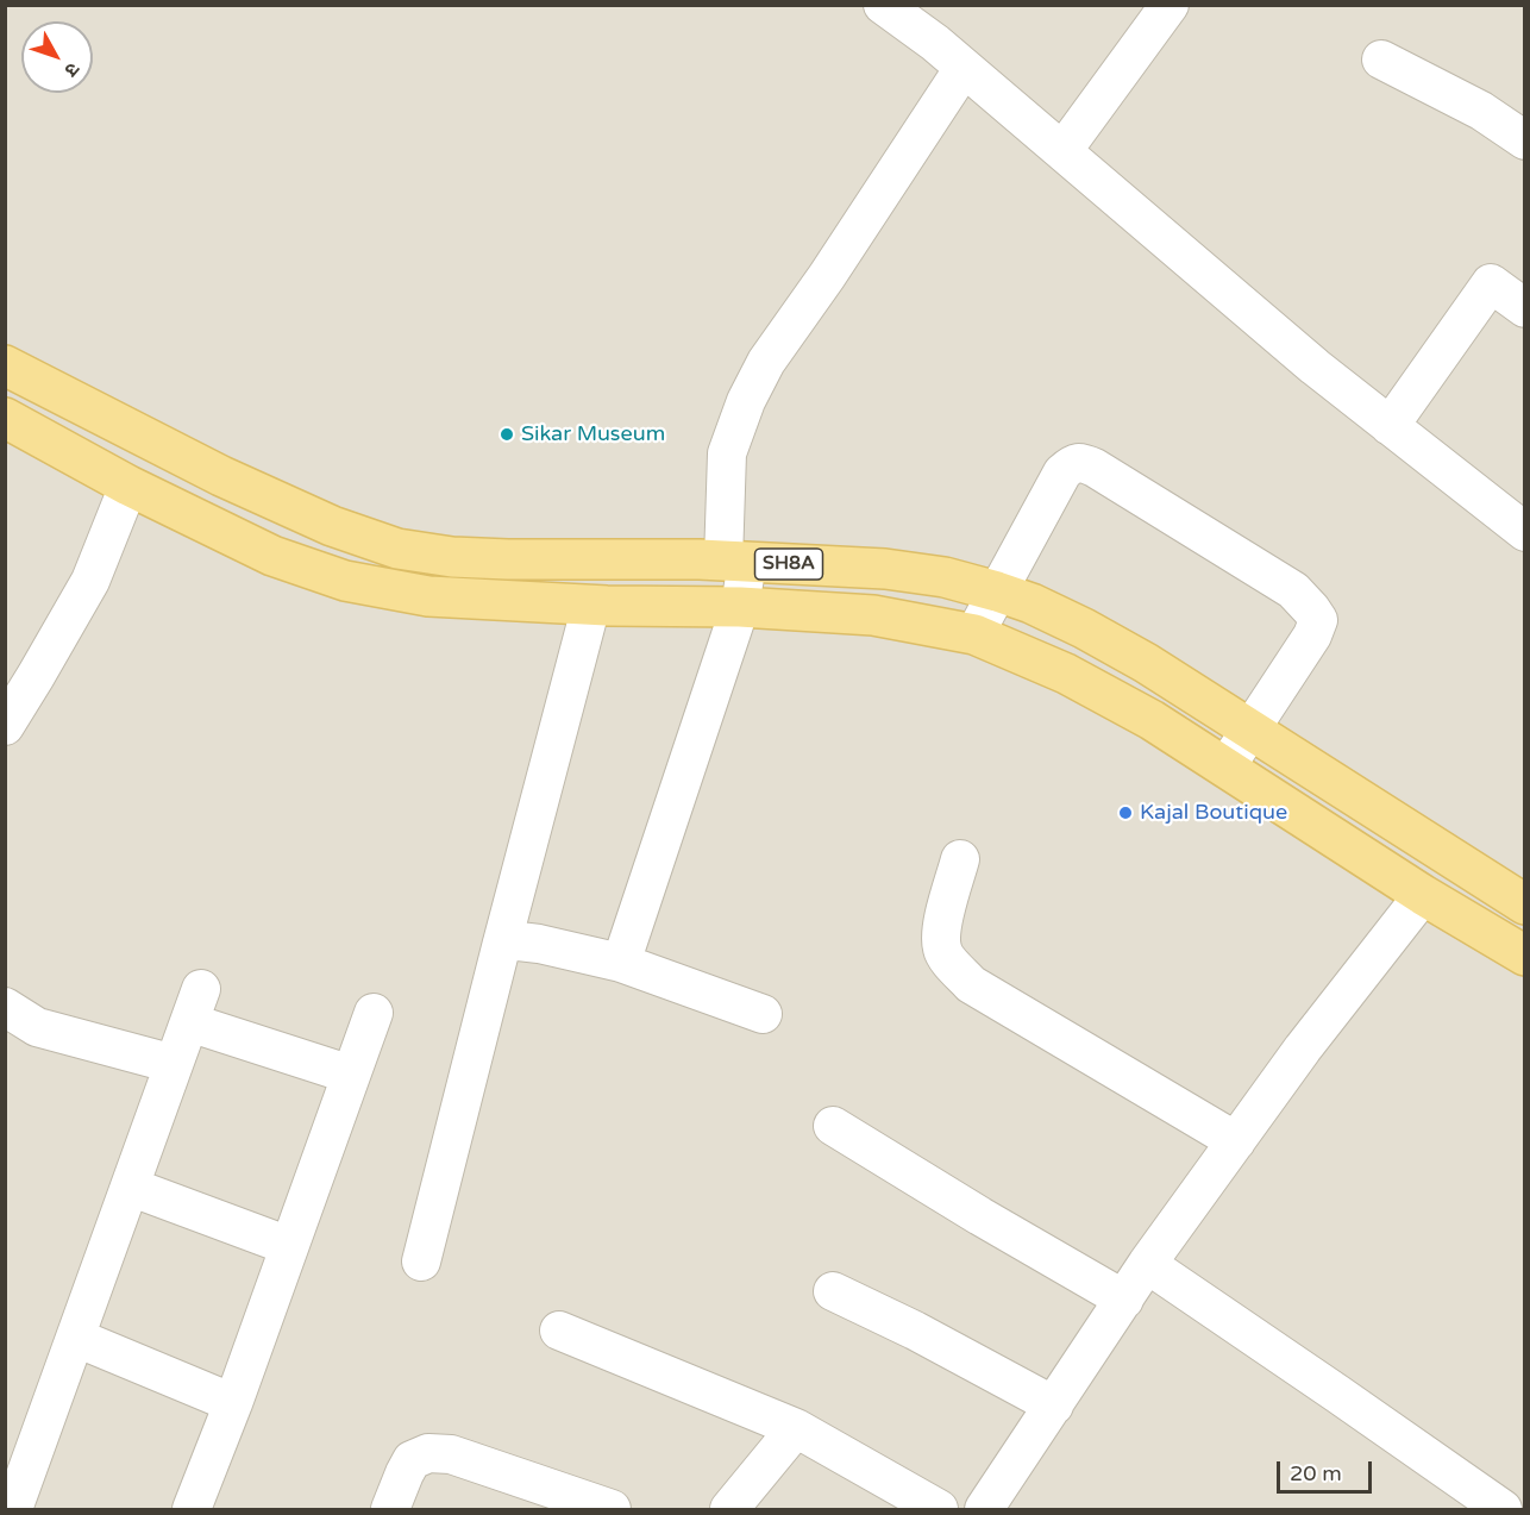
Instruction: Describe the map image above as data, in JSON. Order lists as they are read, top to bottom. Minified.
{"streets":{"main road":["SH8A"]},"places":["Sikar Museum","Kajal Boutique"],"scale_bar":"20 m","north":"bottom right"}
